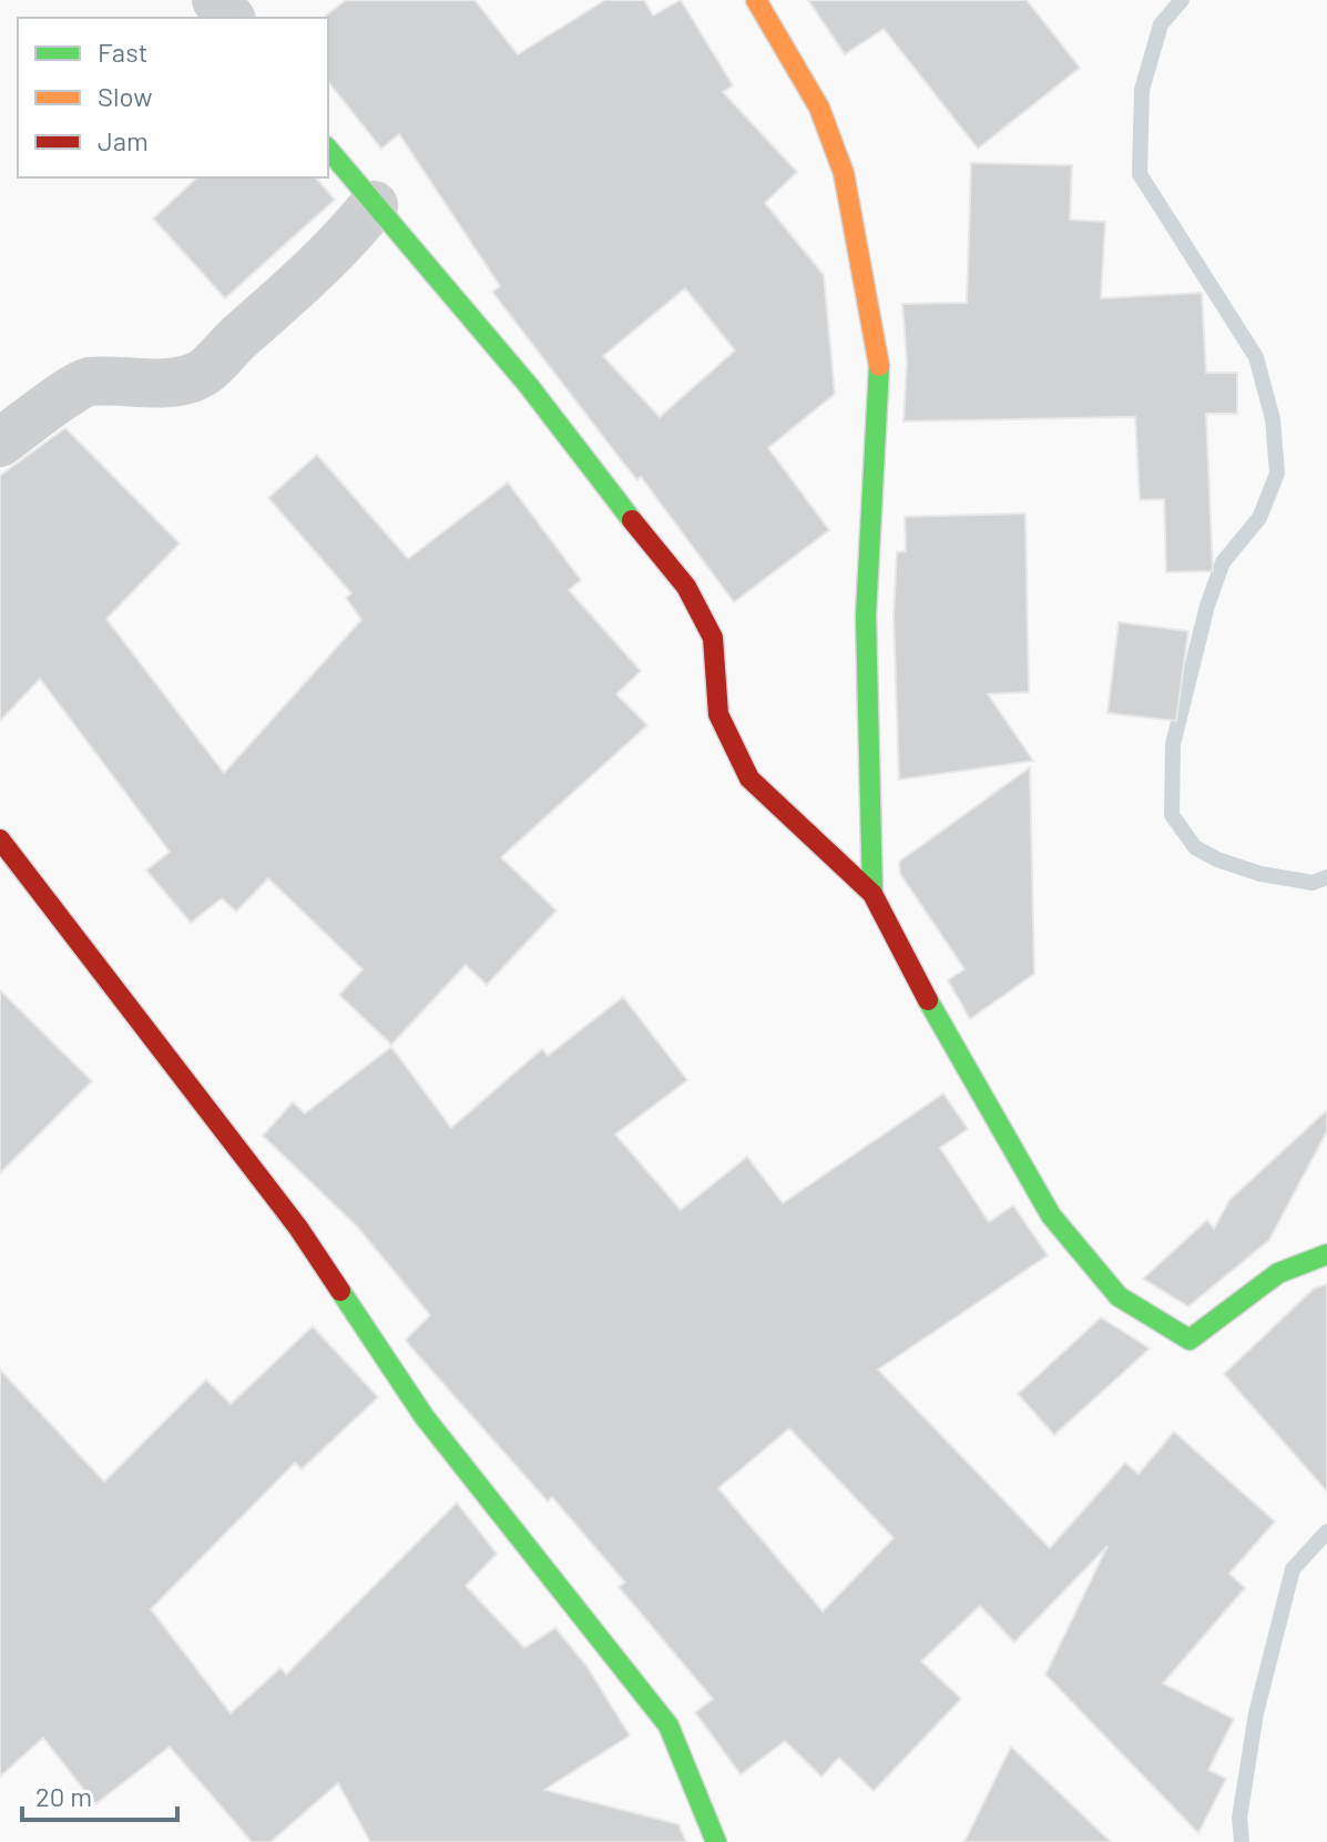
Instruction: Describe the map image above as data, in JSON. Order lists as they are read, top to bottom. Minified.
{"legend":["Fast","Slow","Jam"],"scale_bar":"20 m"}
